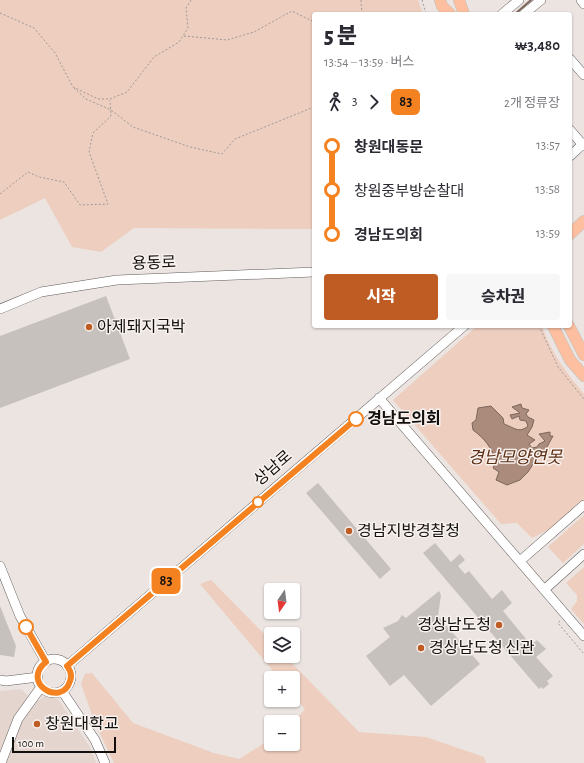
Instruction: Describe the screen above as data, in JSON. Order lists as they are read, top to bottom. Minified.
{"streets":{"street":["용동로","상남로"]},"water":["경남모양연못"],"places":["아제돼지국박","경남도의회","경남지방경찰청","경상남도청","경상남도청 신관","창원대학교"],"lines":["bus line 83"],"scale_bar":"100 m","north":"bottom","page":{"on_map":"83","heading":["5 분","13:54 – 13:59 · 버스","₩3,480"],"legs":["3","83","2개 정류장"],"list":[{"name":"창원대동문","value":"13:57"},{"name":"창원중부방순찰대","value":"13:58"},{"name":"경남도의회","value":"13:59"}],"buttons":["시작","승차권"],"map_buttons":["+","−"],"scale":"100 m"}}
